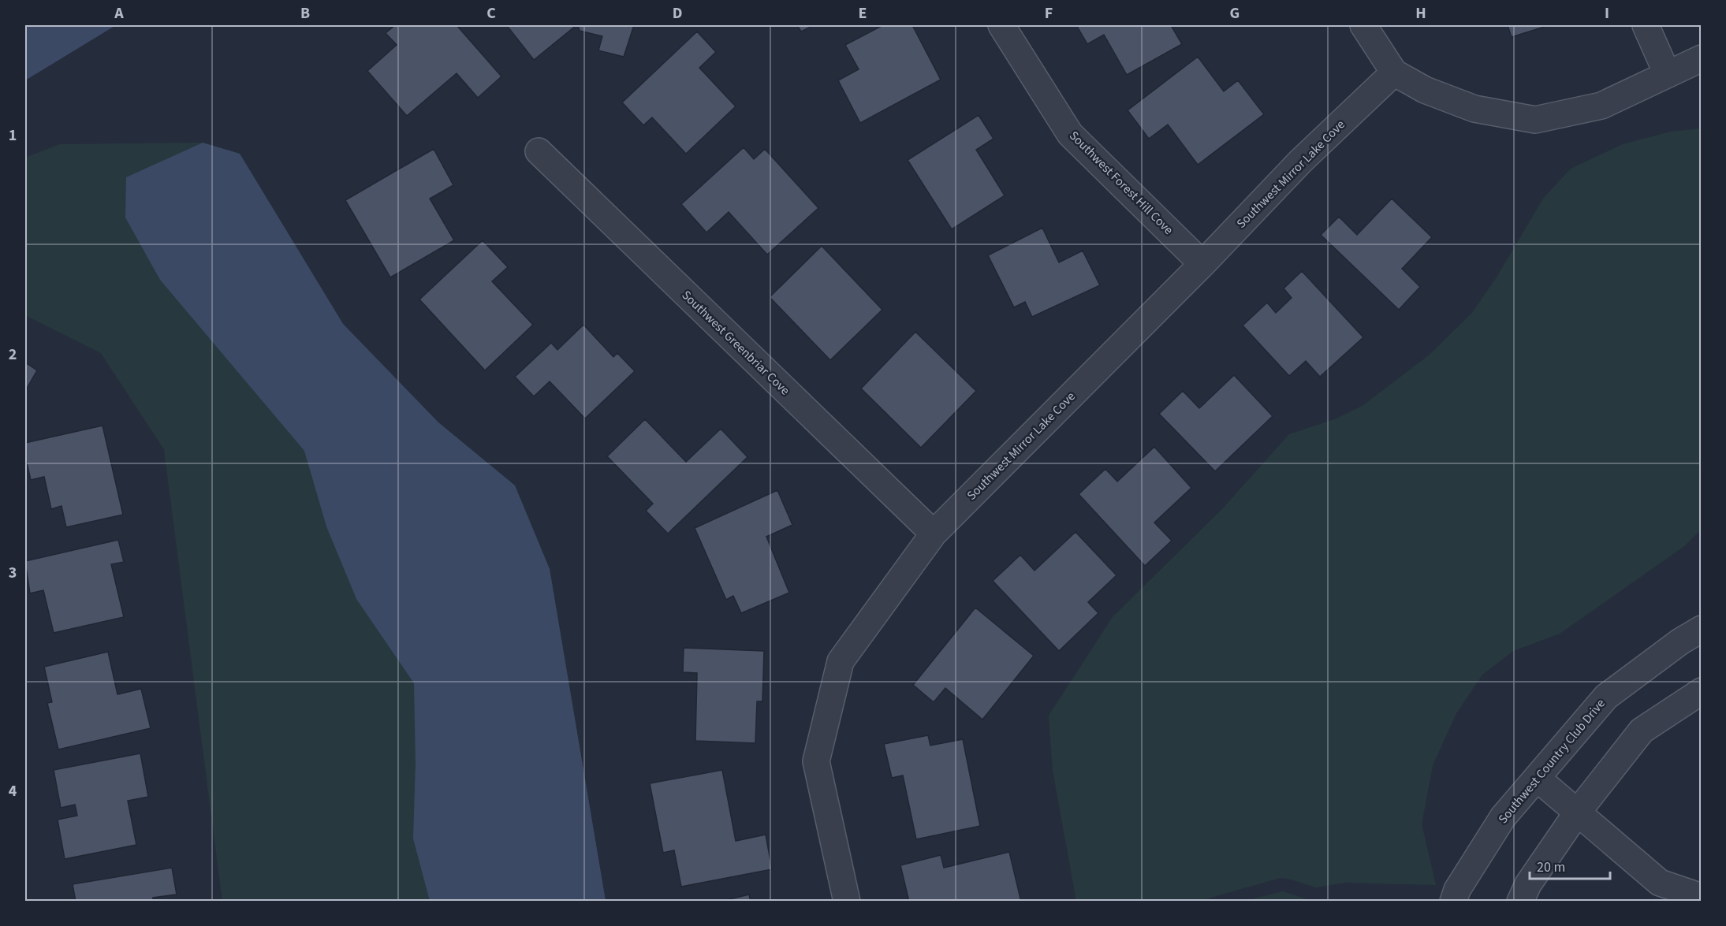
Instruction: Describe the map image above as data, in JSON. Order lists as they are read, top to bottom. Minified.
{"streets":{"street":["Southwest Mirror Lake Cove","Southwest Forest Hill Cove","Southwest Greenbriar Cove","Southwest Country Club Drive"]},"crossings":[["Southwest Mirror Lake Cove","Southwest Forest Hill Cove"],["Southwest Mirror Lake Cove","Southwest Greenbriar Cove"]],"scale_bar":"20 m","grid":{"columns":["A","B","C","D","E","F","G","H","I"],"rows":["1","2","3","4"]}}
